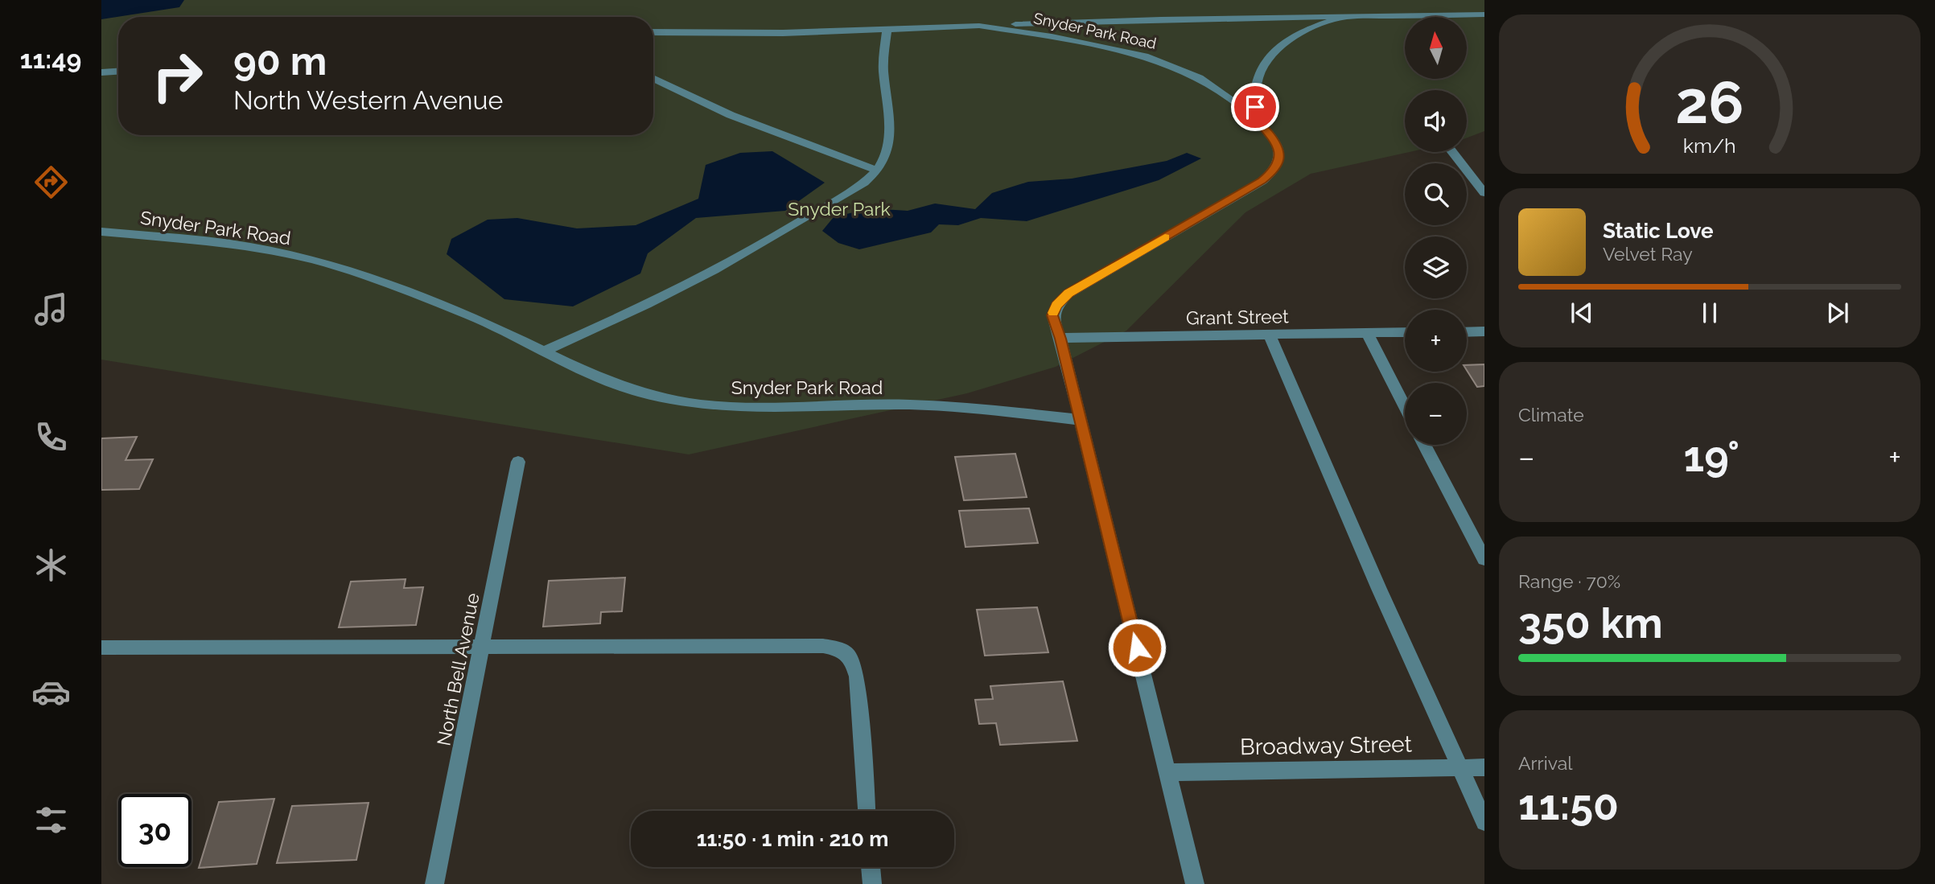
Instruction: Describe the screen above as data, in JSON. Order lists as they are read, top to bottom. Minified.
{"streets":{"street":["Snyder Park Road","Grant Street","North Bell Avenue","Broadway Street"]},"crossings":[["Snyder Park Road","Grant Street"]],"parks":["Snyder Park"],"north":"top","page":{"tabs":"11:49","map_buttons":["+","−"],"turn":["90 m","North Western Avenue"],"song":["Static Love","Velvet Ray"],"tile":["Climate",["Range · 70%","350 km"],["Arrival","11:50"]],"heat":["−","19°","+"],"limit":"30","trip":"11:50 · 1 min · 210 m","gauge":["26","km/h"]}}
